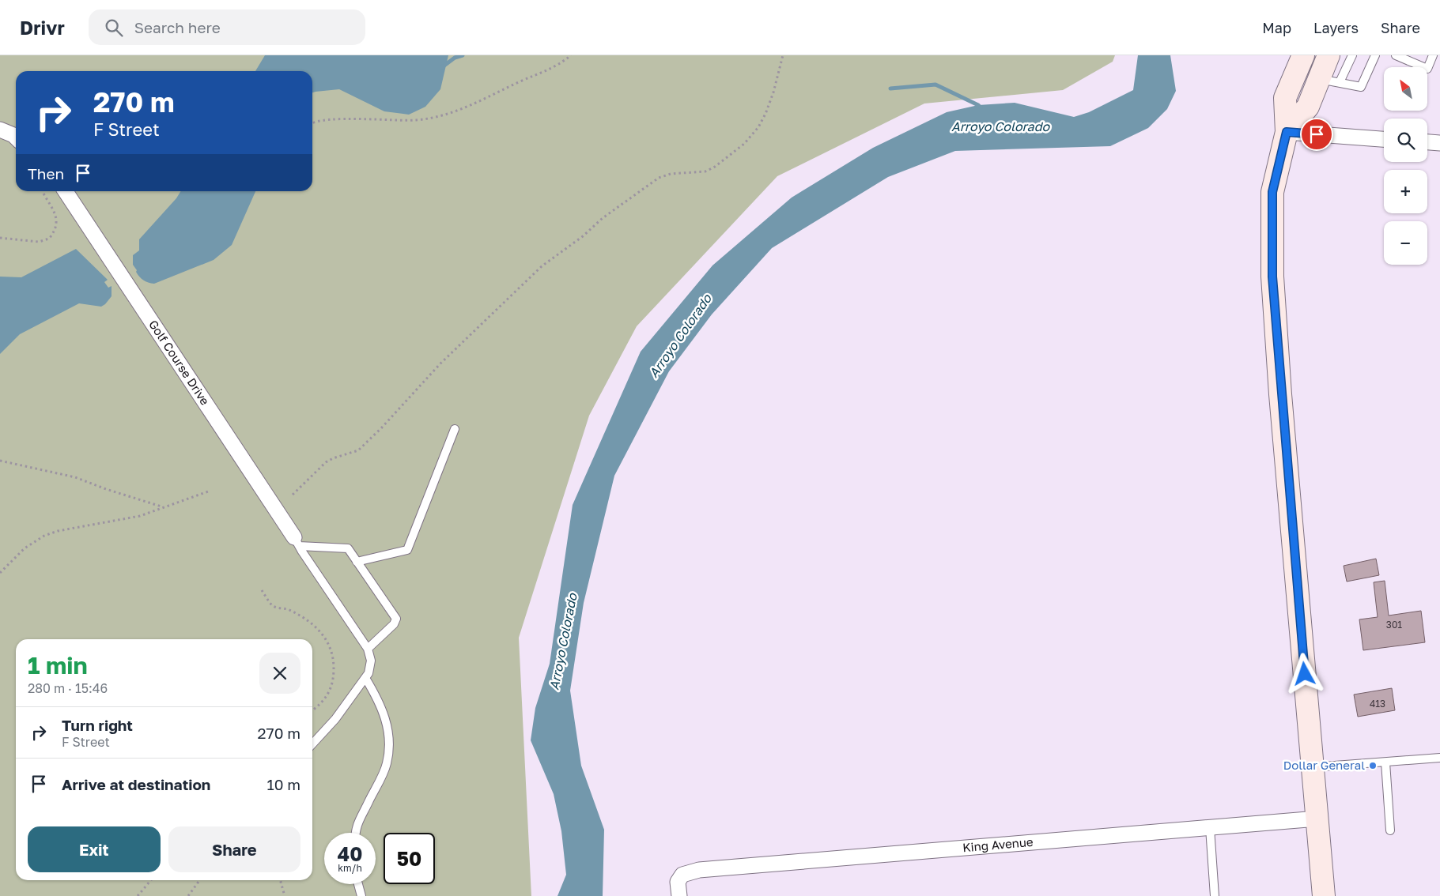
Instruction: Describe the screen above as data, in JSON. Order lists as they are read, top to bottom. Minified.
{"streets":{"street":["Golf Course Drive","King Avenue"]},"water":["Arroyo Colorado"],"places":["Dollar General"],"house_numbers":["301","413"],"north":"top left","page":{"header":"Drivr","search":"Search here","nav":["Map","Layers","Share"],"map_buttons":["+","−"],"turn":["270 m","F Street"],"then":"Then","heading":["1 min","280 m · 15:46"],"list":[{"name":"Turn right","note":"F Street","value":"270 m"},{"name":"Arrive at destination","value":"10 m"}],"buttons":["Exit","Share"],"speed":"40 km/h","limit":"50"}}
